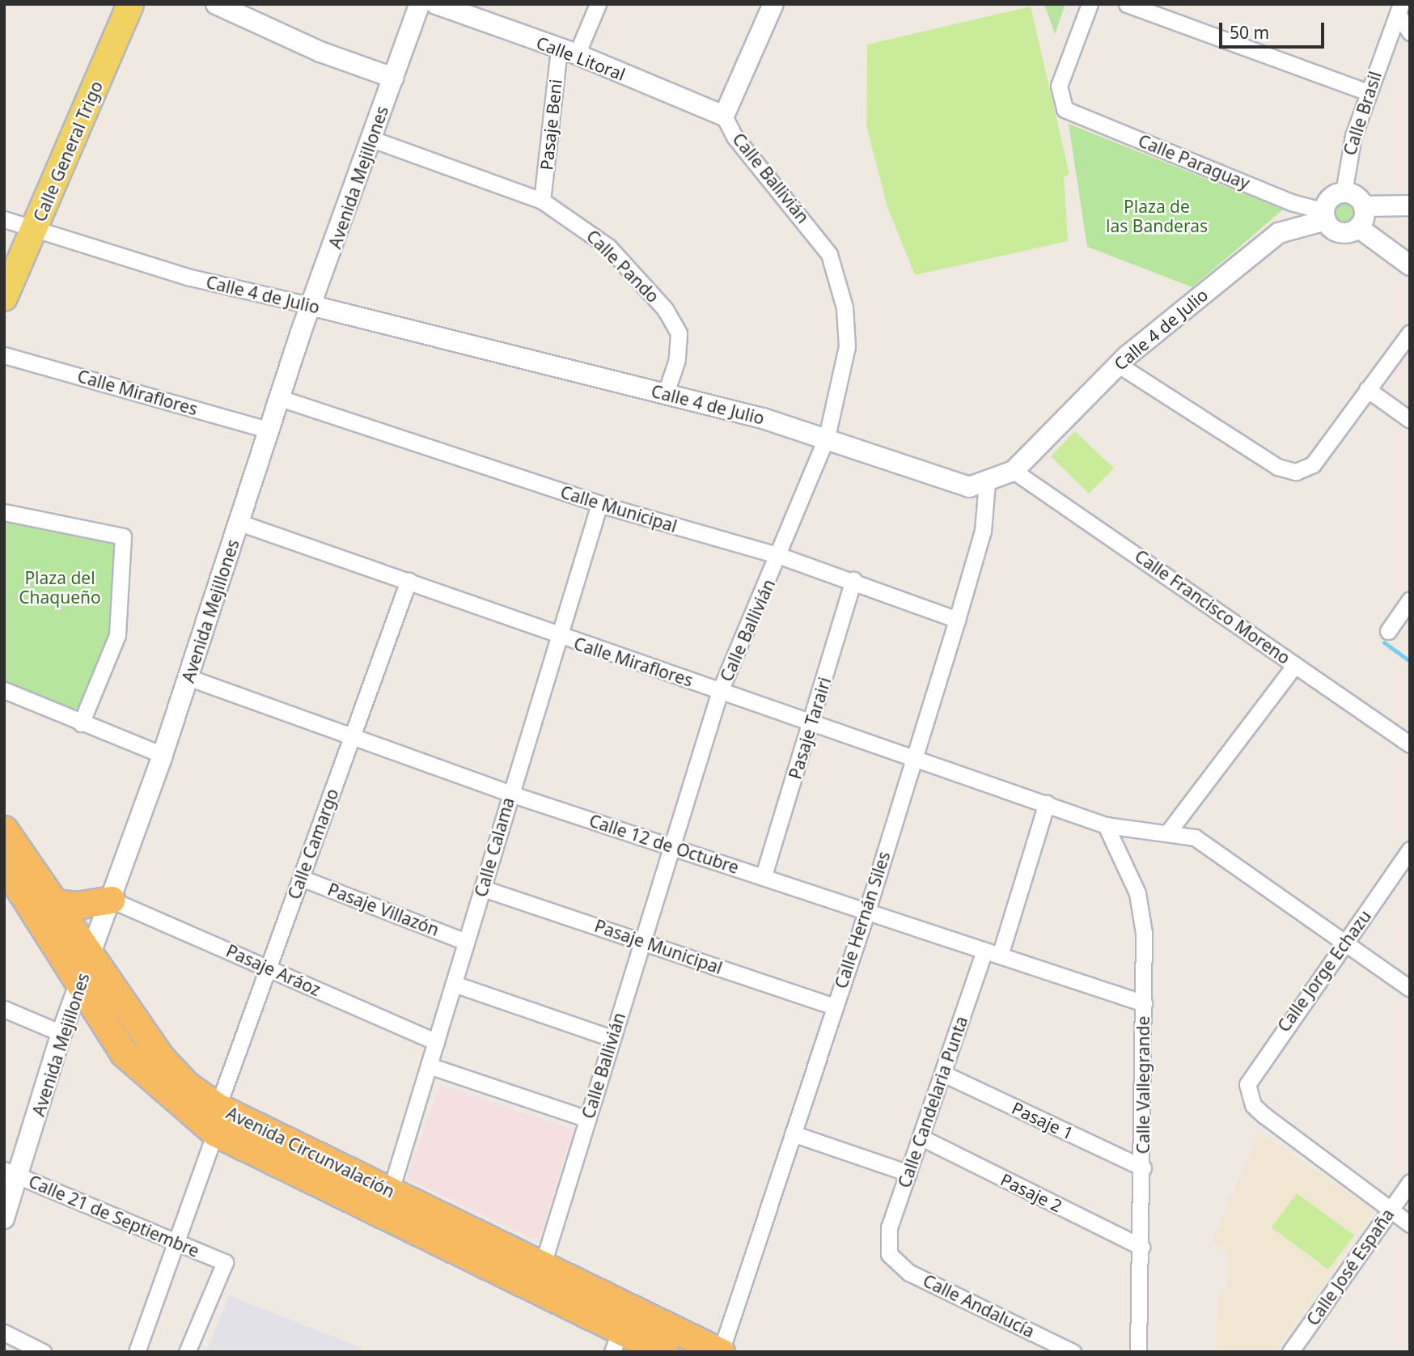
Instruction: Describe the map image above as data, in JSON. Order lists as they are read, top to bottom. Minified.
{"streets":{"highway":["Avenida Circunvalación"],"main road":["Calle General Trigo"],"street":["Calle Litoral","Calle Brasil","Pasaje Beni","Calle Paraguay","Avenida Mejillones","Calle Ballivián","Calle Pando","Calle 4 de Julio","Calle Miraflores","Calle Municipal","Calle Francisco Moreno","Pasaje Tarairi","Calle Camargo","Calle 12 de Octubre","Calle Calama","Pasaje Villazón","Calle Hernán Siles","Pasaje Municipal","Pasaje Aráoz","Calle Jorge Echazu","Calle Vallegrande","Calle Candelaria Punta","Pasaje 1","Pasaje 2","Calle 21 de Septiembre","Calle José España","Calle Andalucía"]},"crossings":[["Calle Litoral","Pasaje Beni"],["Calle Litoral","Calle Ballivián"],["Calle Brasil","Calle Paraguay"],["Calle Brasil","Calle 4 de Julio"],["Pasaje Beni","Calle Pando"],["Calle General Trigo","Calle 4 de Julio"],["Calle Paraguay","Calle 4 de Julio"],["Avenida Mejillones","Calle Pando"],["Avenida Mejillones","Calle 4 de Julio"],["Avenida Mejillones","Calle Miraflores"],["Avenida Mejillones","Calle Municipal"],["Avenida Mejillones","Calle 12 de Octubre"],["Avenida Mejillones","Pasaje Aráoz"],["Avenida Mejillones","Avenida Circunvalación"],["Avenida Mejillones","Calle 21 de Septiembre"],["Calle Ballivián","Calle 4 de Julio"],["Calle Ballivián","Calle Miraflores"],["Calle Ballivián","Calle Municipal"],["Calle Ballivián","Calle 12 de Octubre"],["Calle Ballivián","Pasaje Municipal"],["Calle Ballivián","Avenida Circunvalación"],["Calle Pando","Calle 4 de Julio"],["Calle 4 de Julio","Calle Francisco Moreno"],["Calle 4 de Julio","Calle Hernán Siles"],["Calle Miraflores","Pasaje Tarairi"],["Calle Miraflores","Calle Camargo"],["Calle Miraflores","Calle Calama"],["Calle Miraflores","Calle Hernán Siles"],["Calle Miraflores","Calle Jorge Echazu"],["Calle Miraflores","Calle Vallegrande"],["Calle Miraflores","Calle Candelaria Punta"],["Calle Municipal","Pasaje Tarairi"],["Calle Municipal","Calle Calama"],["Calle Municipal","Calle Hernán Siles"],["Pasaje Tarairi","Calle 12 de Octubre"],["Calle Camargo","Calle 12 de Octubre"],["Calle Camargo","Pasaje Villazón"],["Calle Camargo","Pasaje Aráoz"],["Calle Camargo","Avenida Circunvalación"],["Calle Camargo","Calle 21 de Septiembre"],["Calle 12 de Octubre","Calle Calama"],["Calle 12 de Octubre","Calle Hernán Siles"],["Calle 12 de Octubre","Calle Vallegrande"],["Calle 12 de Octubre","Calle Candelaria Punta"],["Calle Calama","Pasaje Villazón"],["Calle Calama","Pasaje Municipal"],["Calle Calama","Pasaje Aráoz"],["Calle Calama","Avenida Circunvalación"],["Calle Hernán Siles","Pasaje Municipal"],["Calle Hernán Siles","Avenida Circunvalación"],["Calle Jorge Echazu","Calle José España"],["Calle Vallegrande","Pasaje 1"],["Calle Vallegrande","Pasaje 2"],["Calle Candelaria Punta","Pasaje 1"],["Calle Candelaria Punta","Pasaje 2"],["Calle Candelaria Punta","Calle Andalucía"]],"parks":["Plaza de las Banderas","Plaza del Chaqueño"],"scale_bar":"50 m"}
